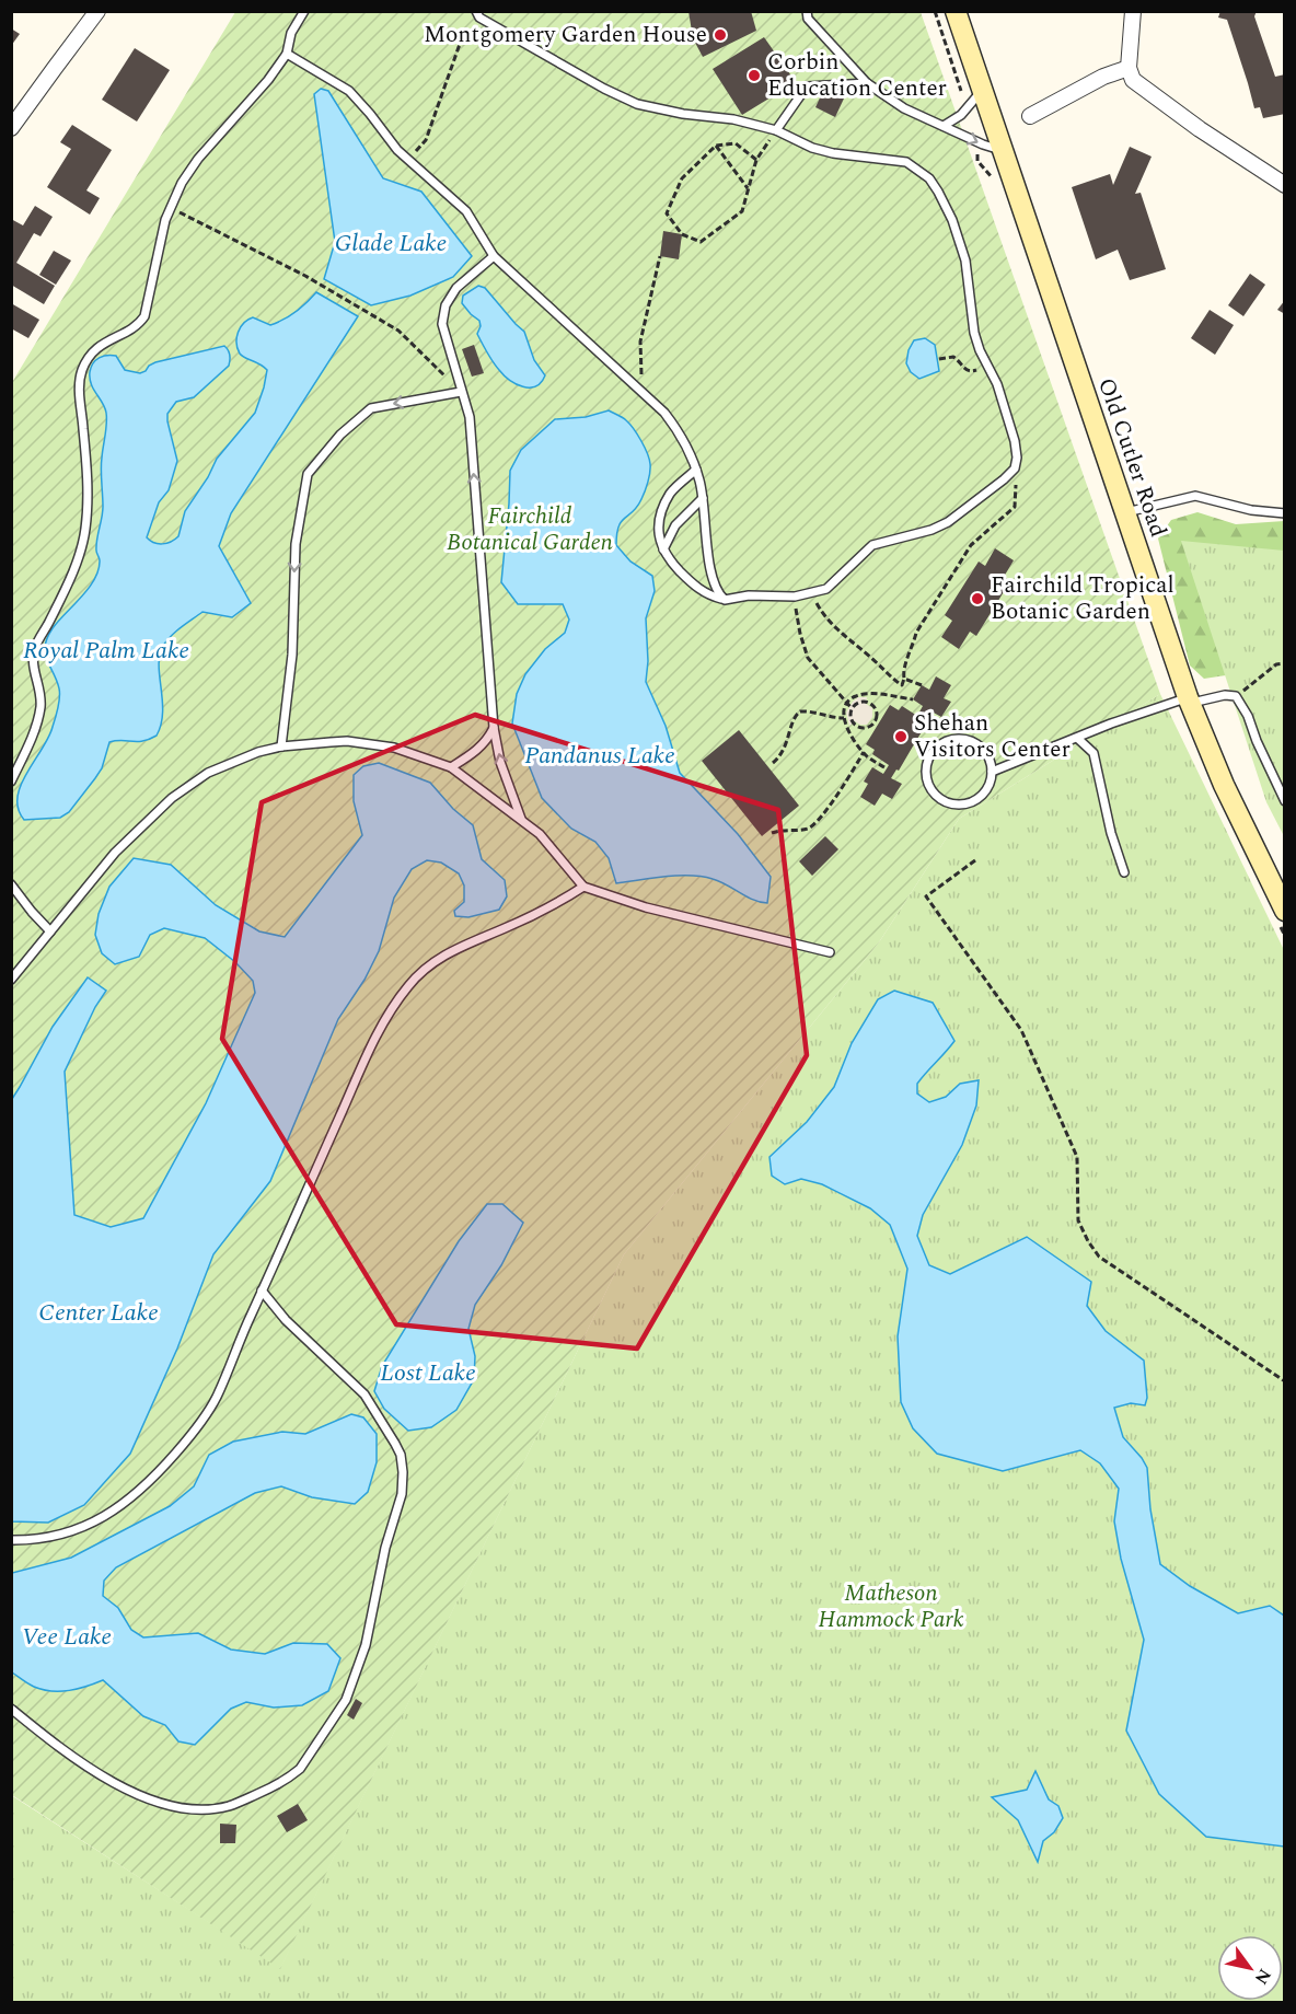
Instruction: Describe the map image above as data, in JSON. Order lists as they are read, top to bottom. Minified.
{"streets":{"main road":["Old Cutler Road"]},"water":["Glade Lake","Royal Palm Lake","Pandanus Lake","Center Lake","Lost Lake","Vee Lake"],"parks":["Fairchild Botanical Garden","Matheson Hammock Park"],"places":["Montgomery Garden House","Corbin Education Center","Fairchild Tropical Botanic Garden","Shehan Visitors Center"],"north":"bottom right"}
